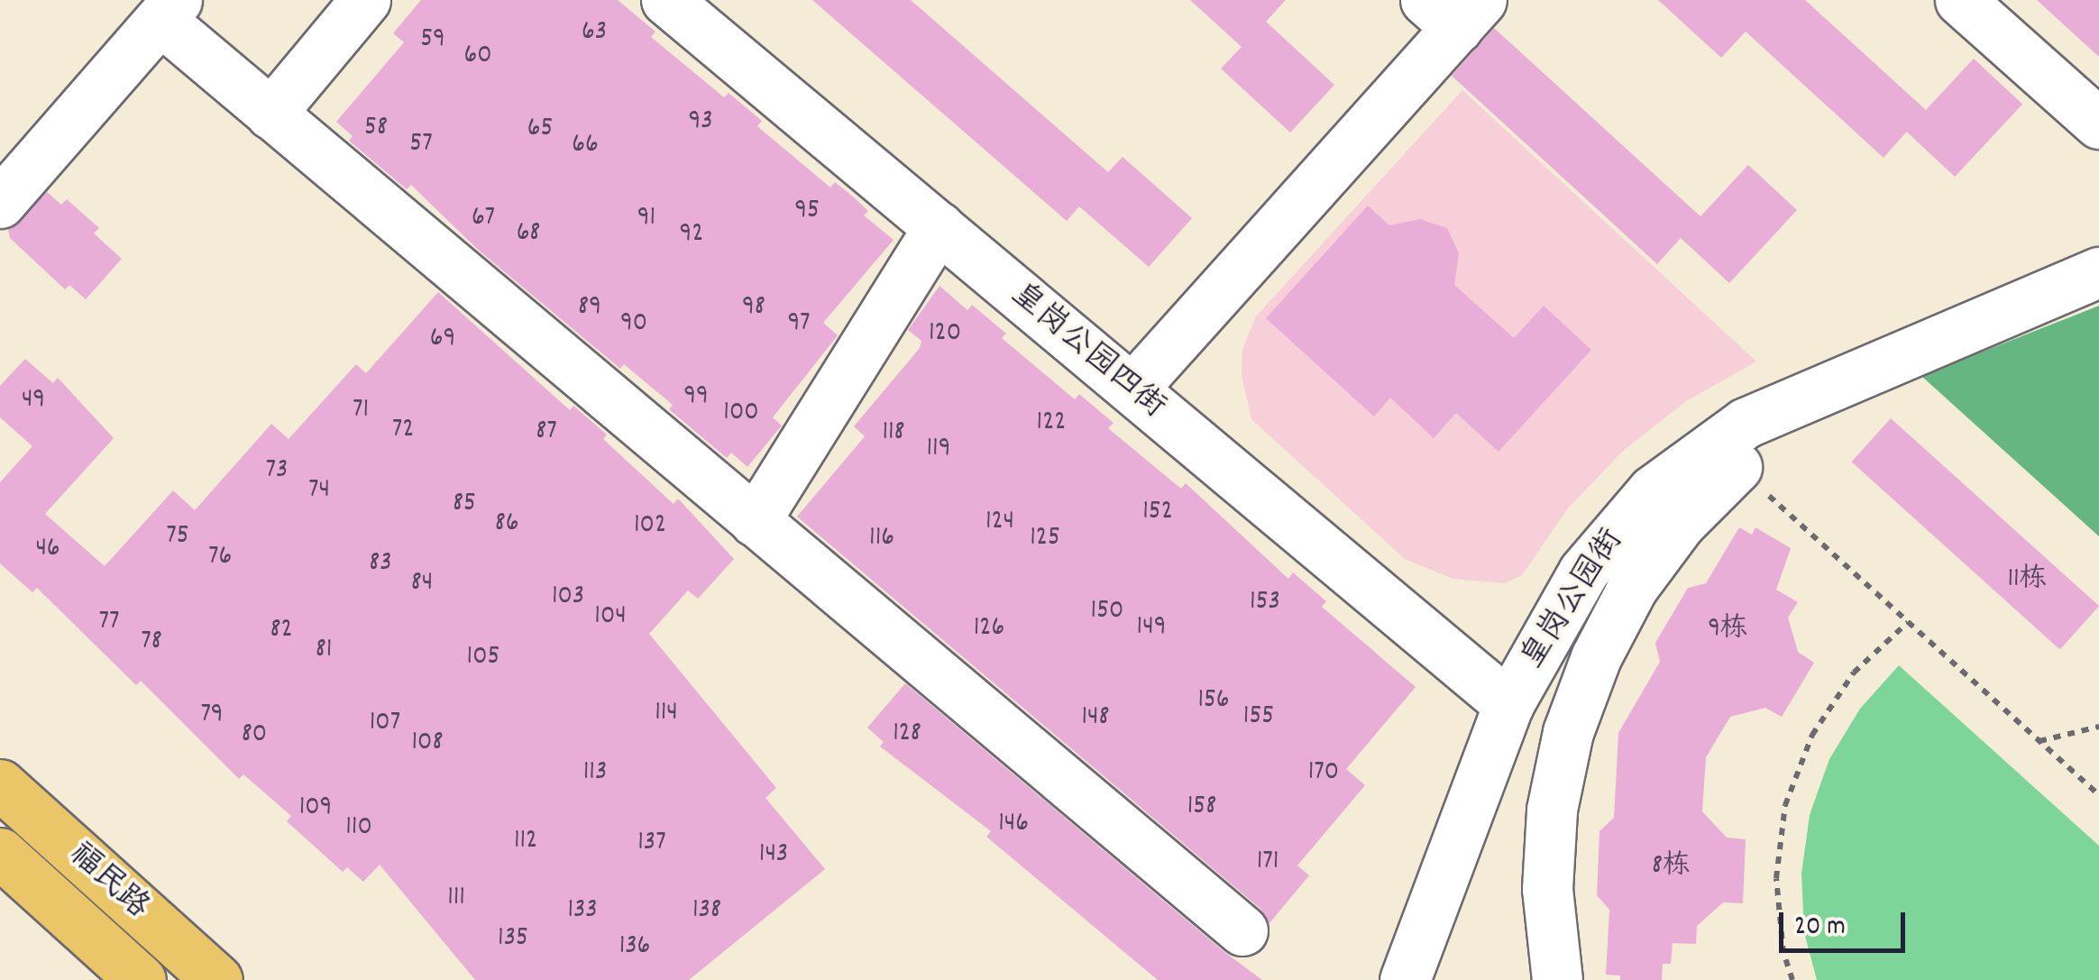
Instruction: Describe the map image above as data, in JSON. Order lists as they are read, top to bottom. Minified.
{"streets":{"main road":["福民路"],"street":["皇岗公园四街","皇岗公园街"]},"crossings":[["皇岗公园四街","皇岗公园街"]],"house_numbers":["63","59","60","93","58","65","57","66","95","67","91","68","92","89","98","90","97","120","69","99","49","71","100","122","72","87","118","119","73","74","85","152","124","86","102","75","116","125","46","76","83","11栋","84","103","153","150","104","77","149","126","9栋","82","78","81","105","156","114","79","155","148","107","128","80","108","113","170","158","109","146","110","112","137","143","171","8栋","111","133","138","135","136"],"scale_bar":"20 m"}
